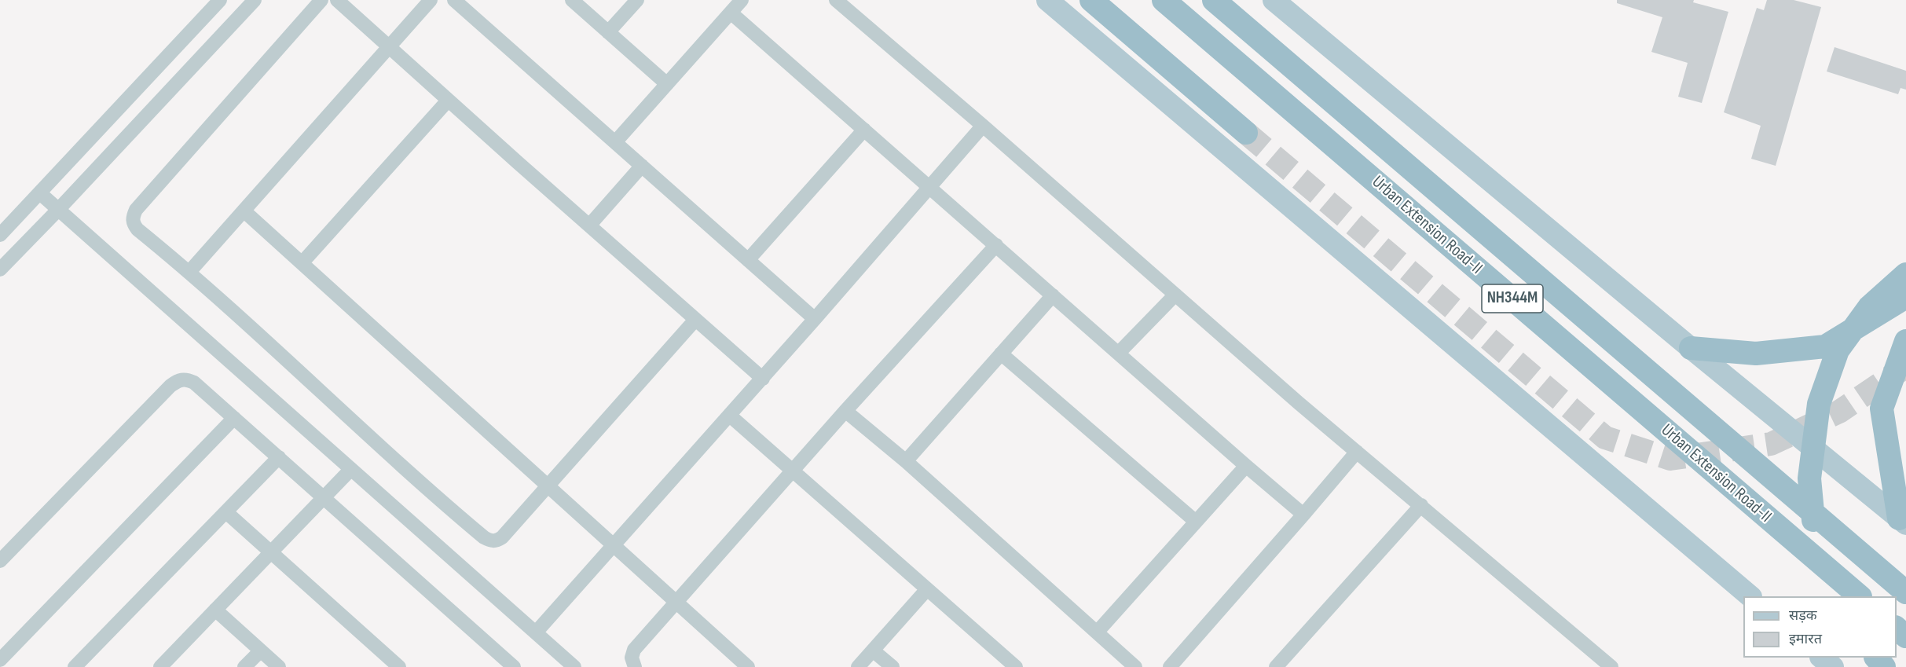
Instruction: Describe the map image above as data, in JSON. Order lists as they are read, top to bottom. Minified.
{"streets":{"highway":["Urban Extension Road-II","NH344M"]},"legend":["सड़क","इमारत"]}
